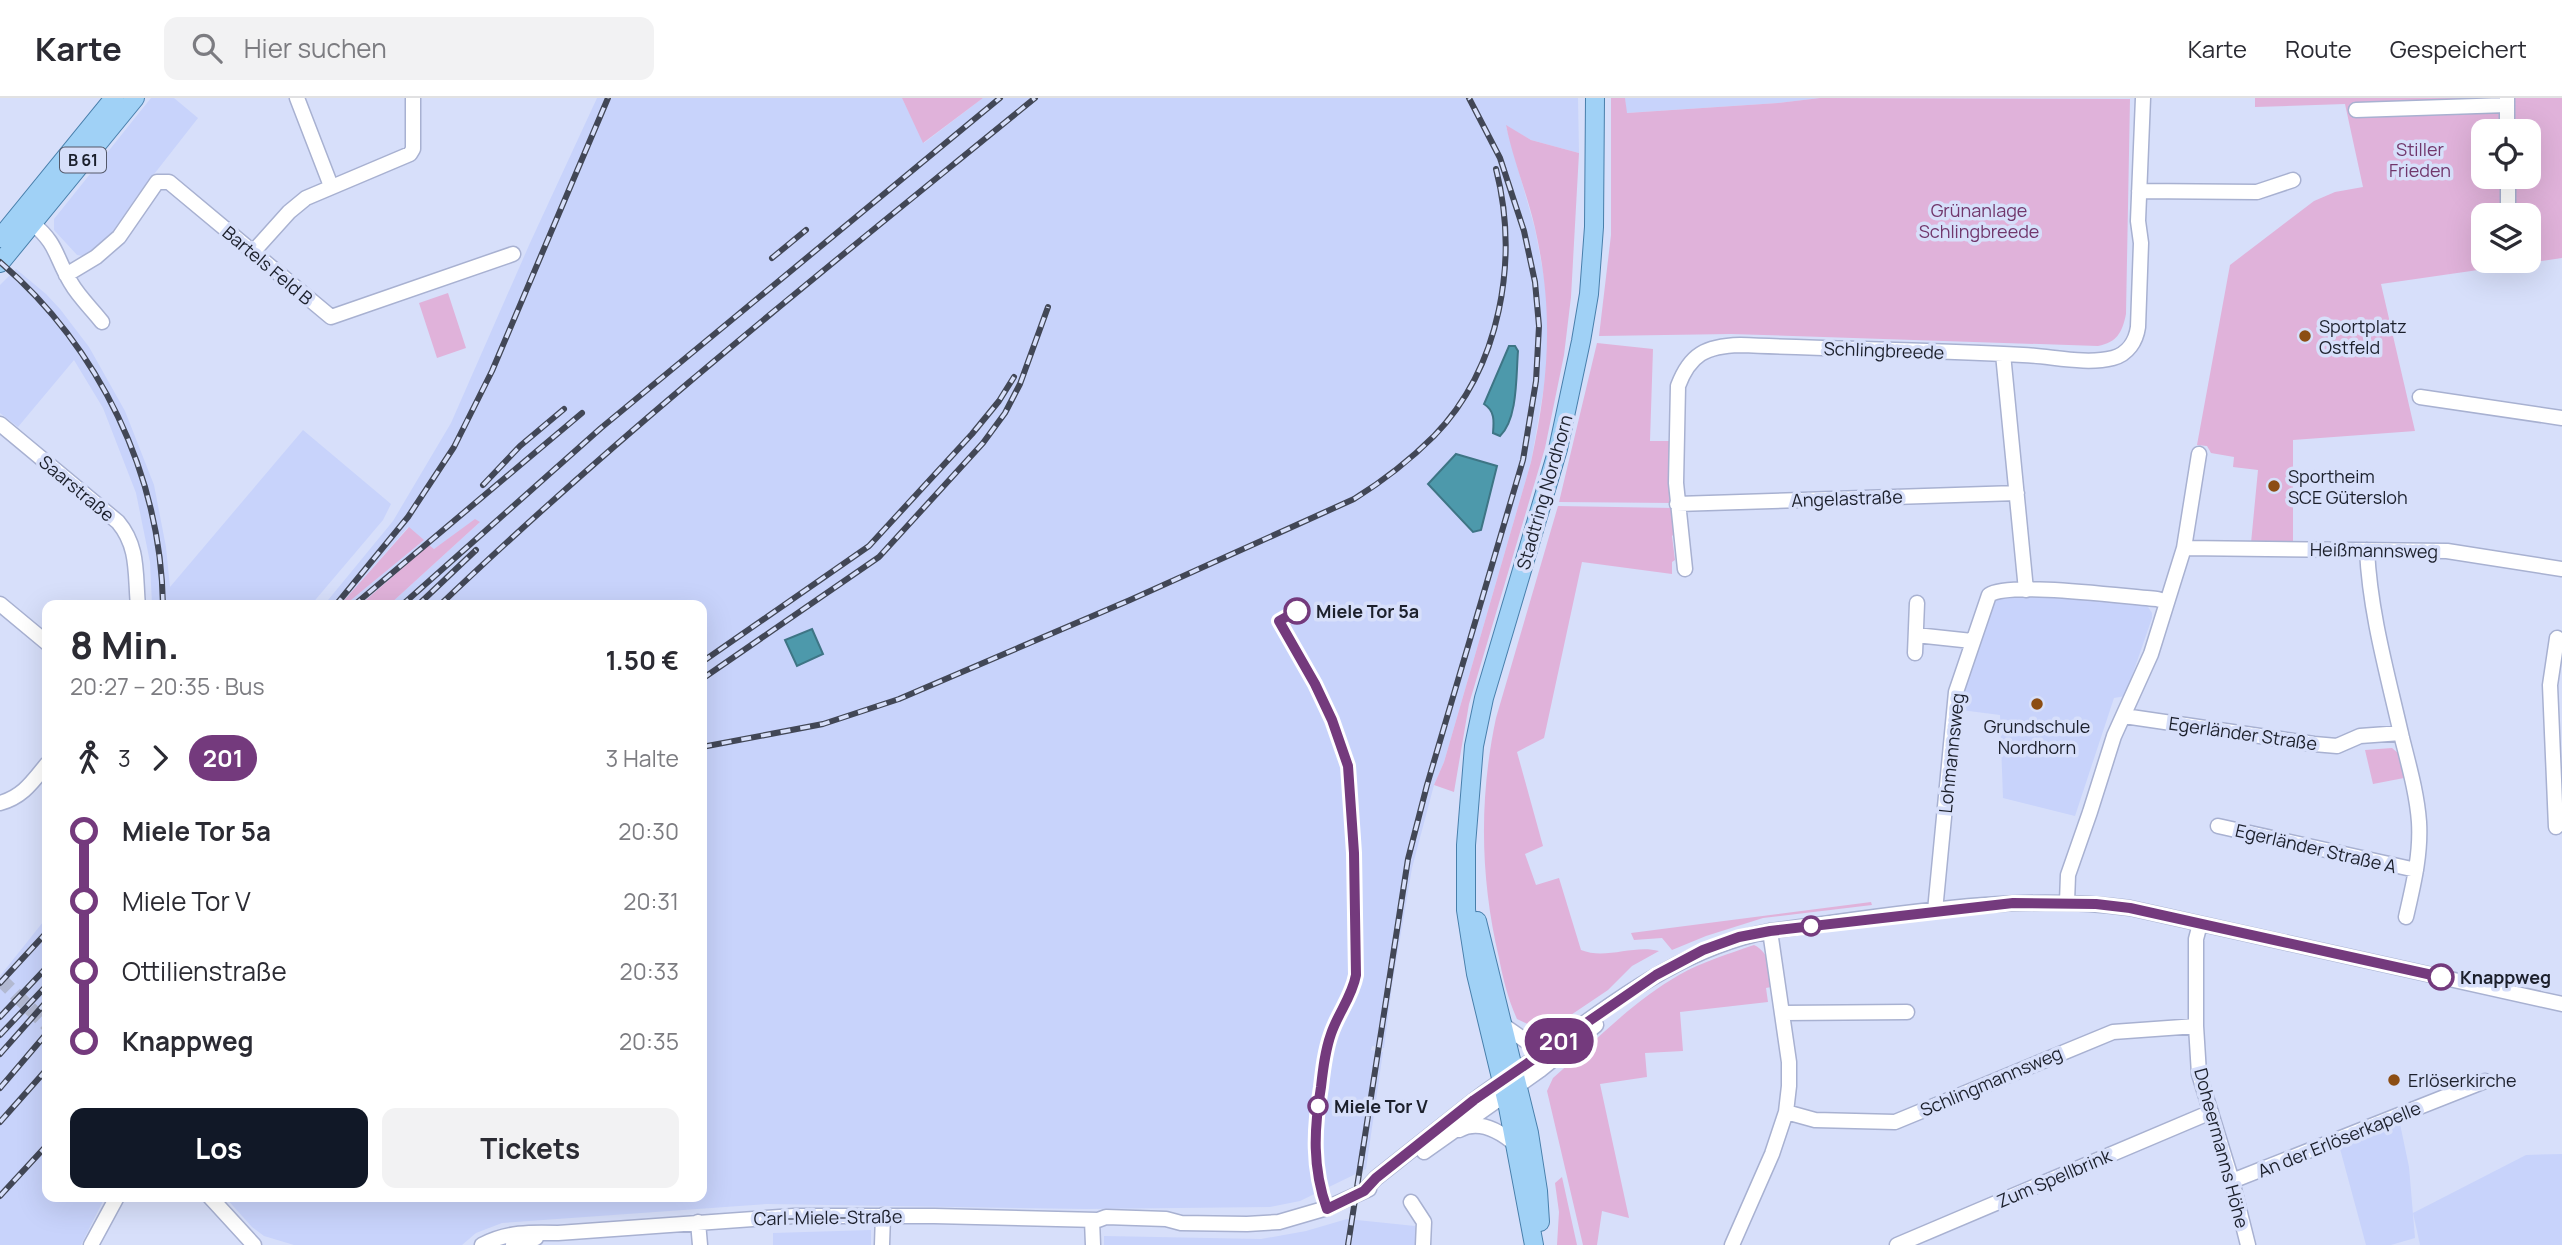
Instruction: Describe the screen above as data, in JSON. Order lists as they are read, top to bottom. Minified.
{"streets":{"main road":["B 61","Stadtring Nordhorn"],"street":["Bartels Feld B","Schlingbreede","Saarstraße","Angelastraße","Heißmannsweg","Egerländer Straße","Lohmannsweg","Egerländer Straße A","Schlingmannsweg","An der Erlöserkapelle","Doheermanns Höhe","Zum Spellbrink","Carl-Miele-Straße"]},"crossings":[["Schlingbreede","Angelastraße"],["Stadtring Nordhorn","Carl-Miele-Straße"],["Egerländer Straße","Egerländer Straße A"],["Lohmannsweg","Carl-Miele-Straße"],["Schlingmannsweg","Doheermanns Höhe"],["An der Erlöserkapelle","Doheermanns Höhe"],["Doheermanns Höhe","Zum Spellbrink"],["Doheermanns Höhe","Carl-Miele-Straße"]],"parks":["Stiller Frieden","Grünanlage Schlingbreede"],"places":["Sportplatz Ostfeld","Sportheim SCE Gütersloh","Miele Tor 5a","Grundschule Nordhorn","Knappweg","Erlöserkirche","Miele Tor V"],"lines":["bus line 201"],"page":{"header":"Karte","search":"Hier suchen","nav":["Karte","Route","Gespeichert"],"on_map":"201","heading":["8 Min.","20:27 – 20:35 · Bus","1.50 €"],"legs":["3","201","3 Halte"],"list":[{"name":"Miele Tor 5a","value":"20:30"},{"name":"Miele Tor V","value":"20:31"},{"name":"Ottilienstraße","value":"20:33"},{"name":"Knappweg","value":"20:35"}],"buttons":["Los","Tickets"]}}
